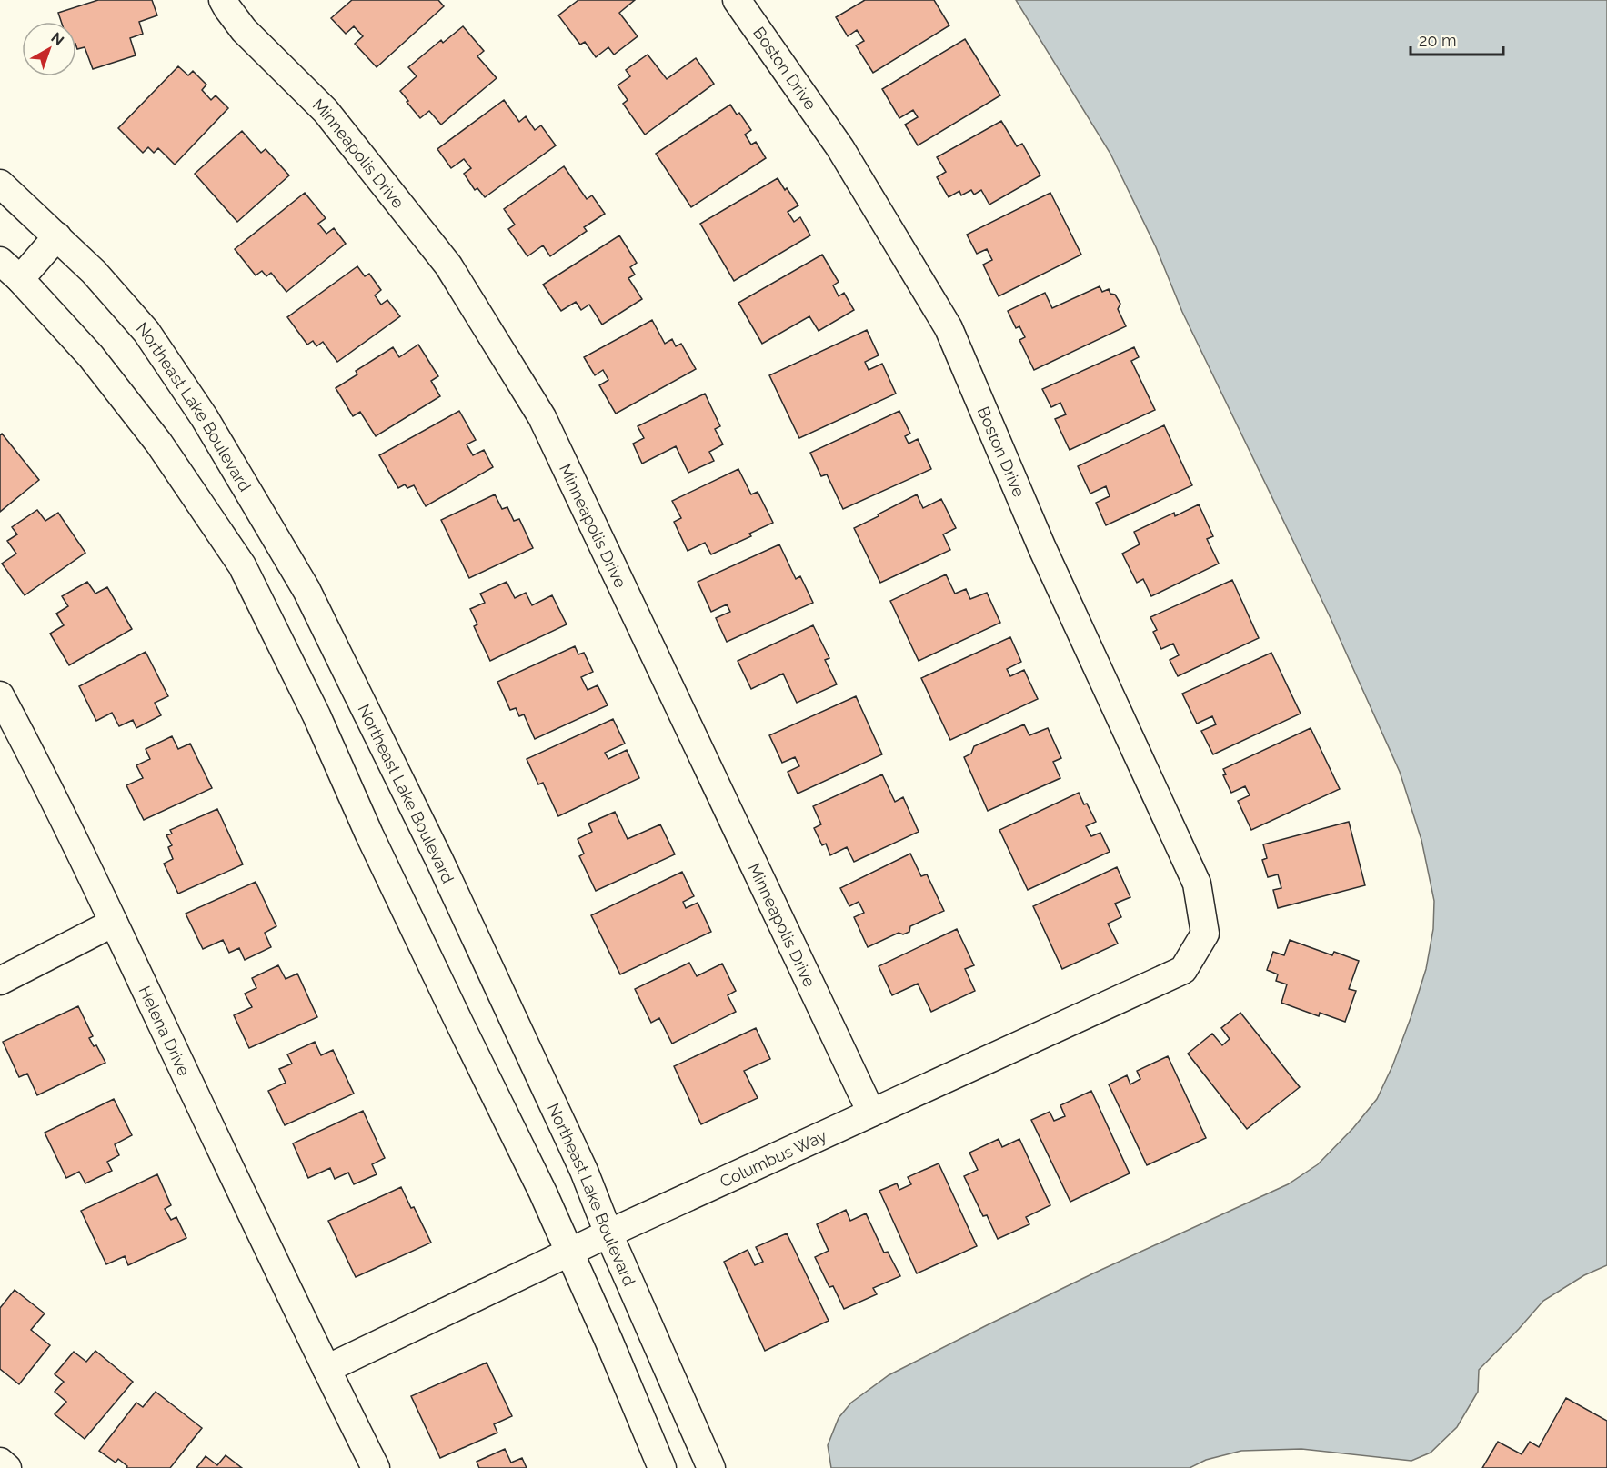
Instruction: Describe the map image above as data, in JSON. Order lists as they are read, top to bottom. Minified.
{"streets":{"street":["Boston Drive","Minneapolis Drive","Northeast Lake Boulevard","Helena Drive","Columbus Way"]},"crossings":[["Boston Drive","Columbus Way"],["Minneapolis Drive","Columbus Way"],["Northeast Lake Boulevard","Columbus Way"],["Helena Drive","Columbus Way"]],"scale_bar":"20 m","north":"top right"}
